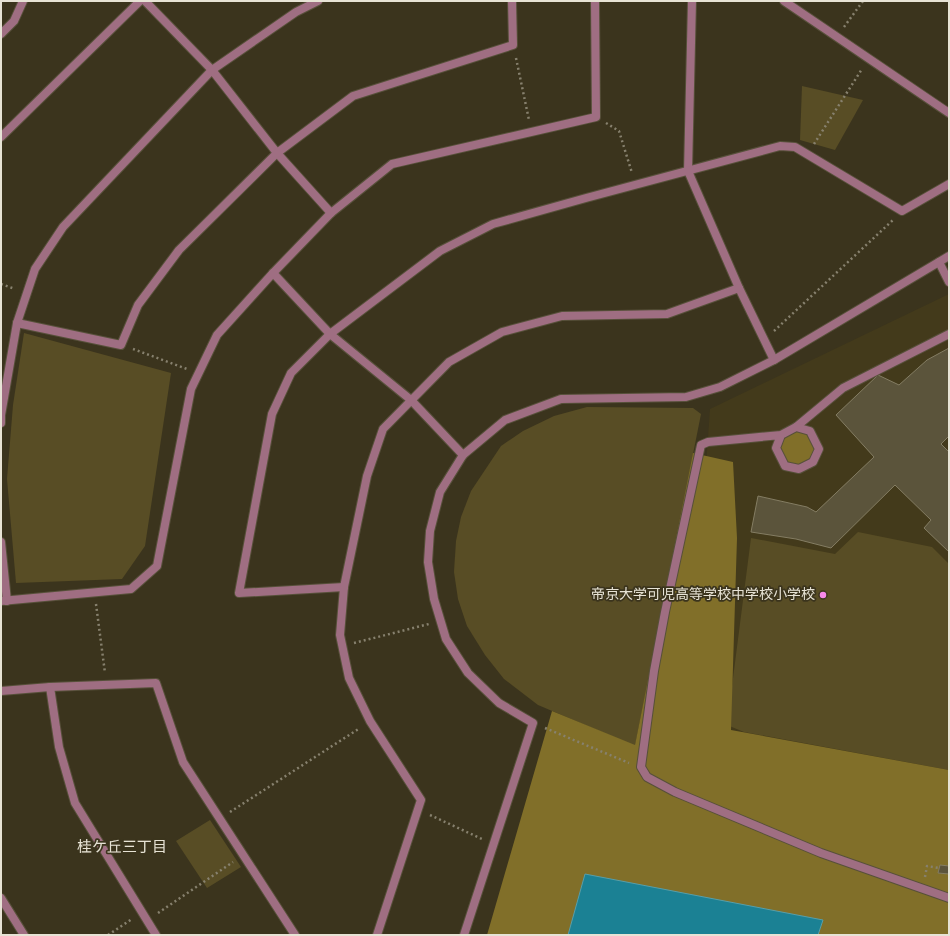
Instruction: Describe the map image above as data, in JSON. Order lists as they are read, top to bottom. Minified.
{"districts":["桂ケ丘三丁目"],"places":["帝京大学可児高等学校中学校小学校"]}
